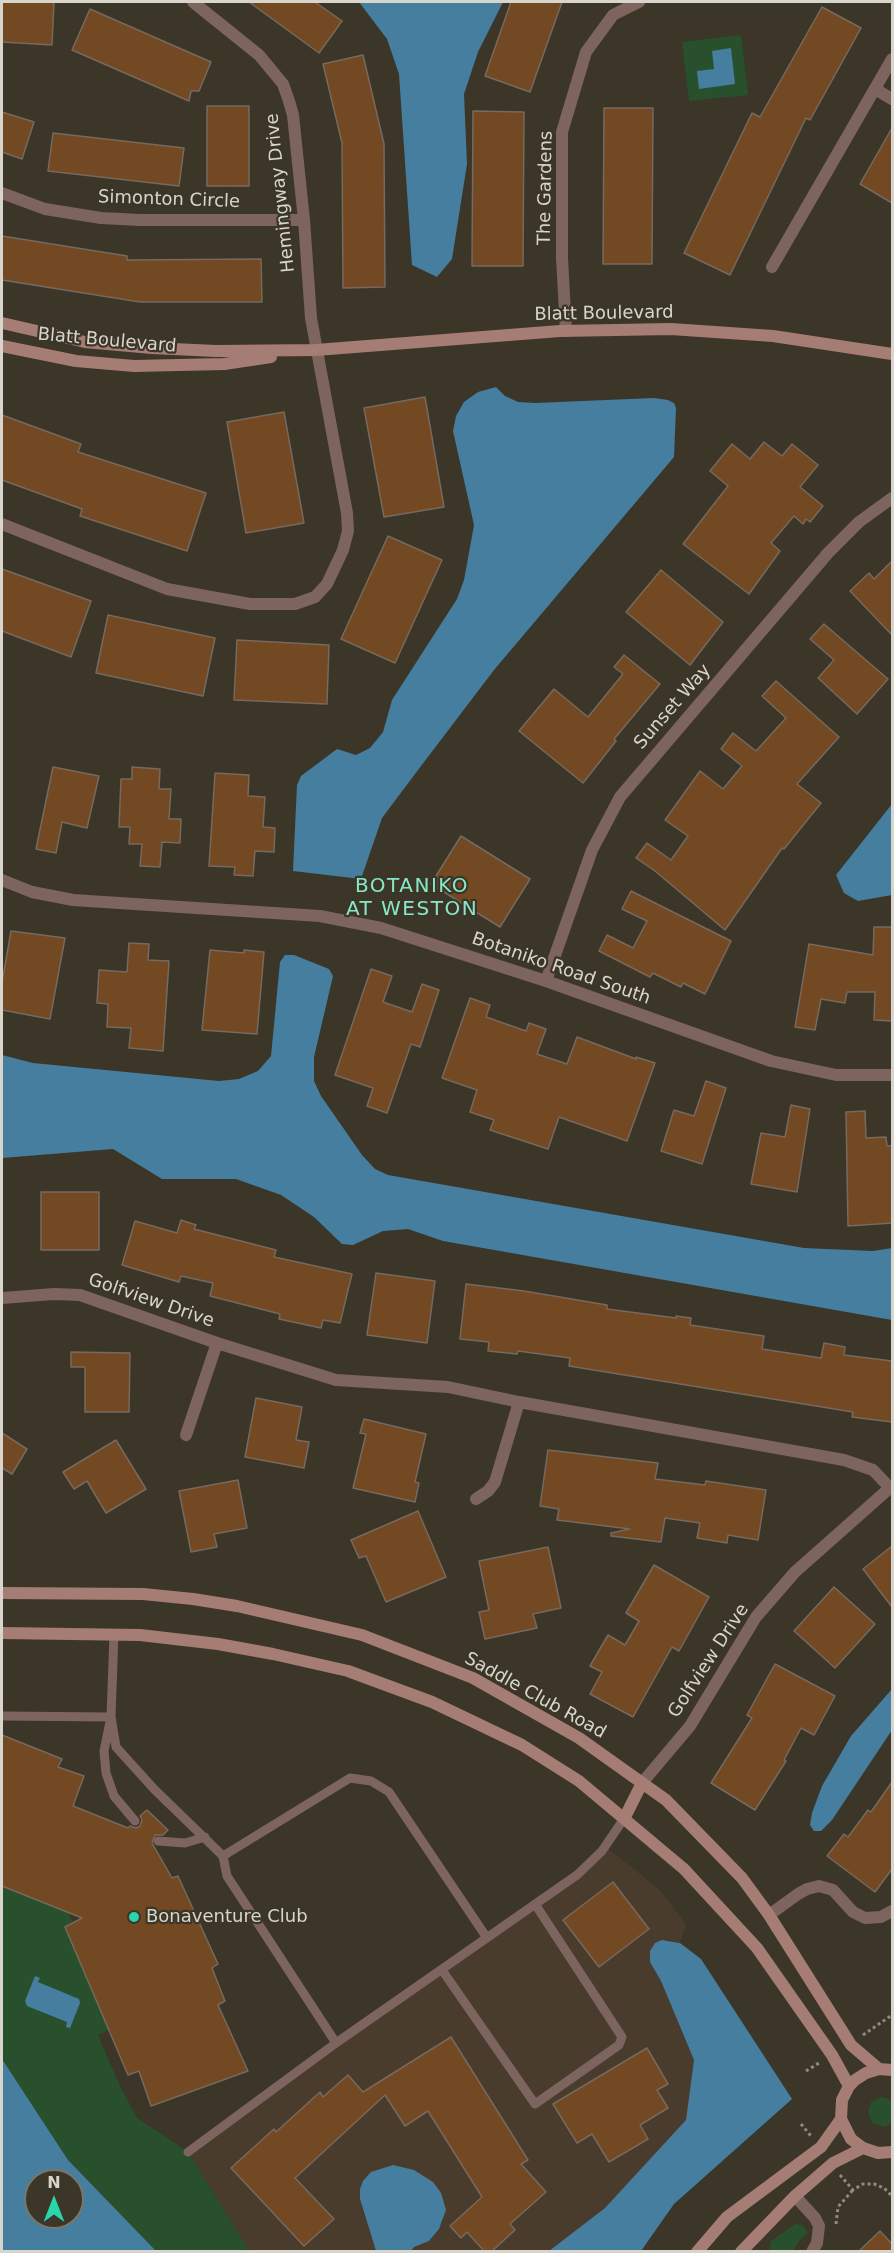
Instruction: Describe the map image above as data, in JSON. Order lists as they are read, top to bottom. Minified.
{"streets":{"street":["The Gardens","Hemingway Drive","Simonton Circle","Blatt Boulevard","Sunset Way","Botaniko Road South","Golfview Drive","Saddle Club Road"]},"crossings":[["The Gardens","Blatt Boulevard"],["Hemingway Drive","Simonton Circle"],["Hemingway Drive","Blatt Boulevard"],["Sunset Way","Botaniko Road South"],["Golfview Drive","Saddle Club Road"]],"districts":["BOTANIKO AT WESTON"],"places":["Bonaventure Club"],"north":"top"}
